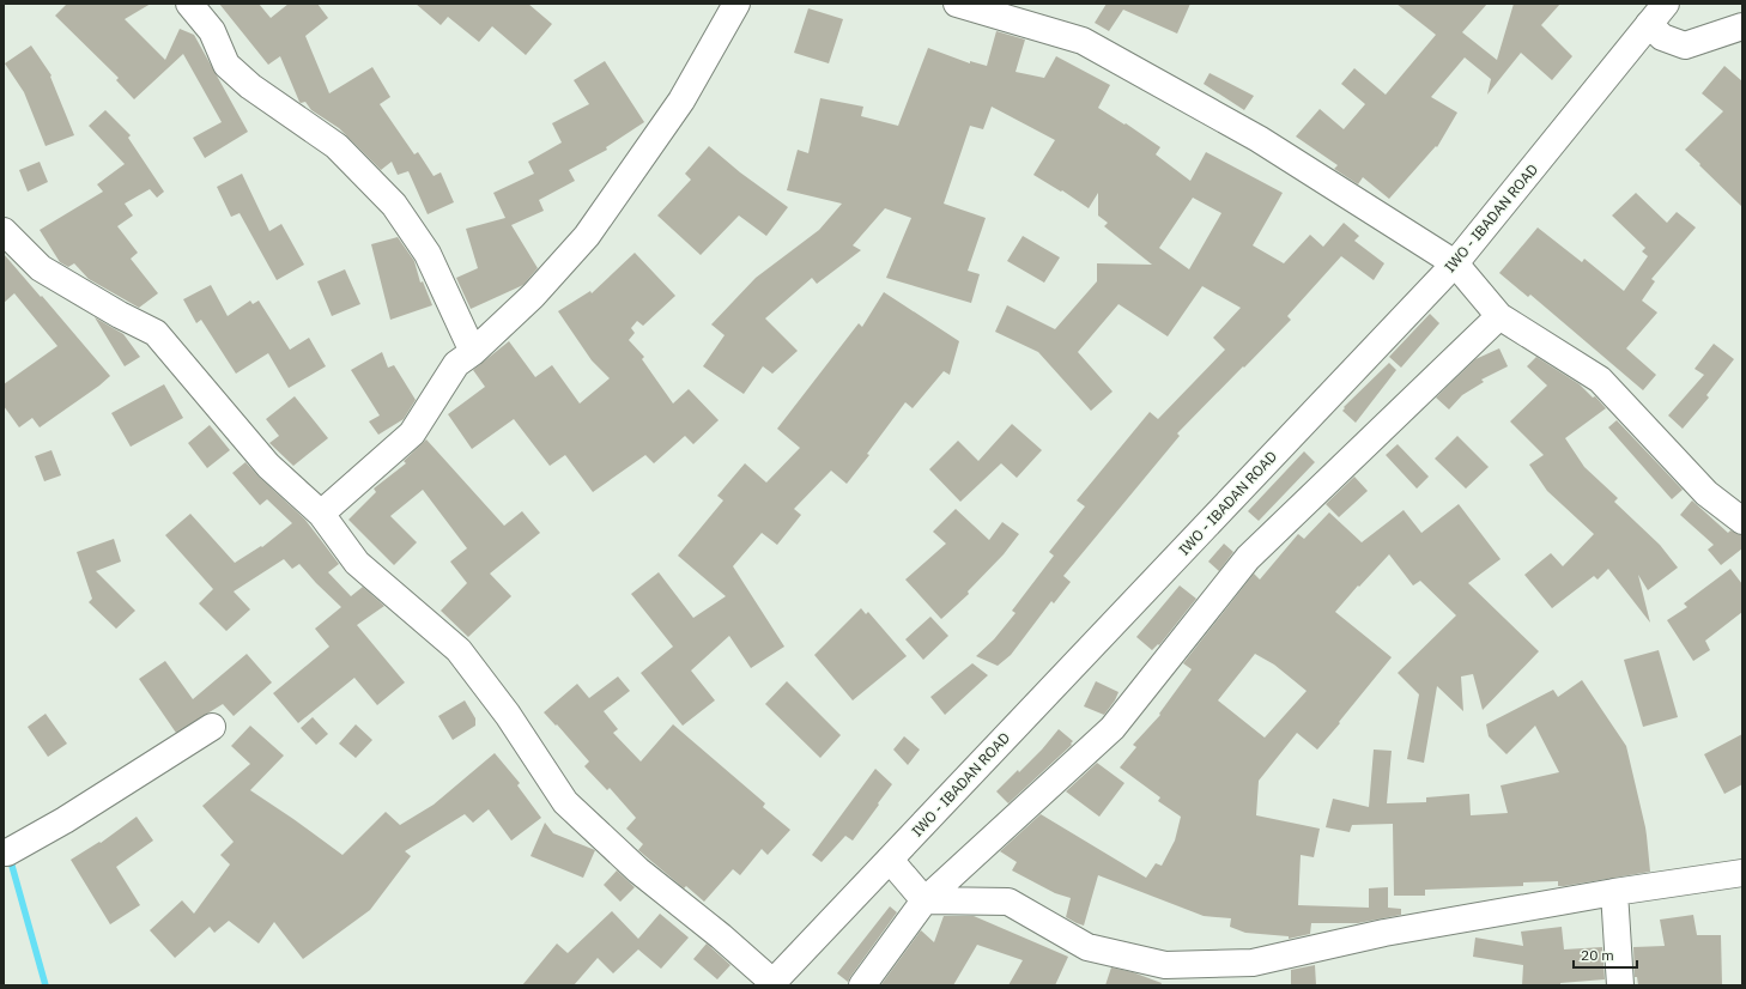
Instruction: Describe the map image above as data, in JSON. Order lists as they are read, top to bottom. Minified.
{"streets":{"street":["IWO - IBADAN ROAD"]},"scale_bar":"20 m"}
